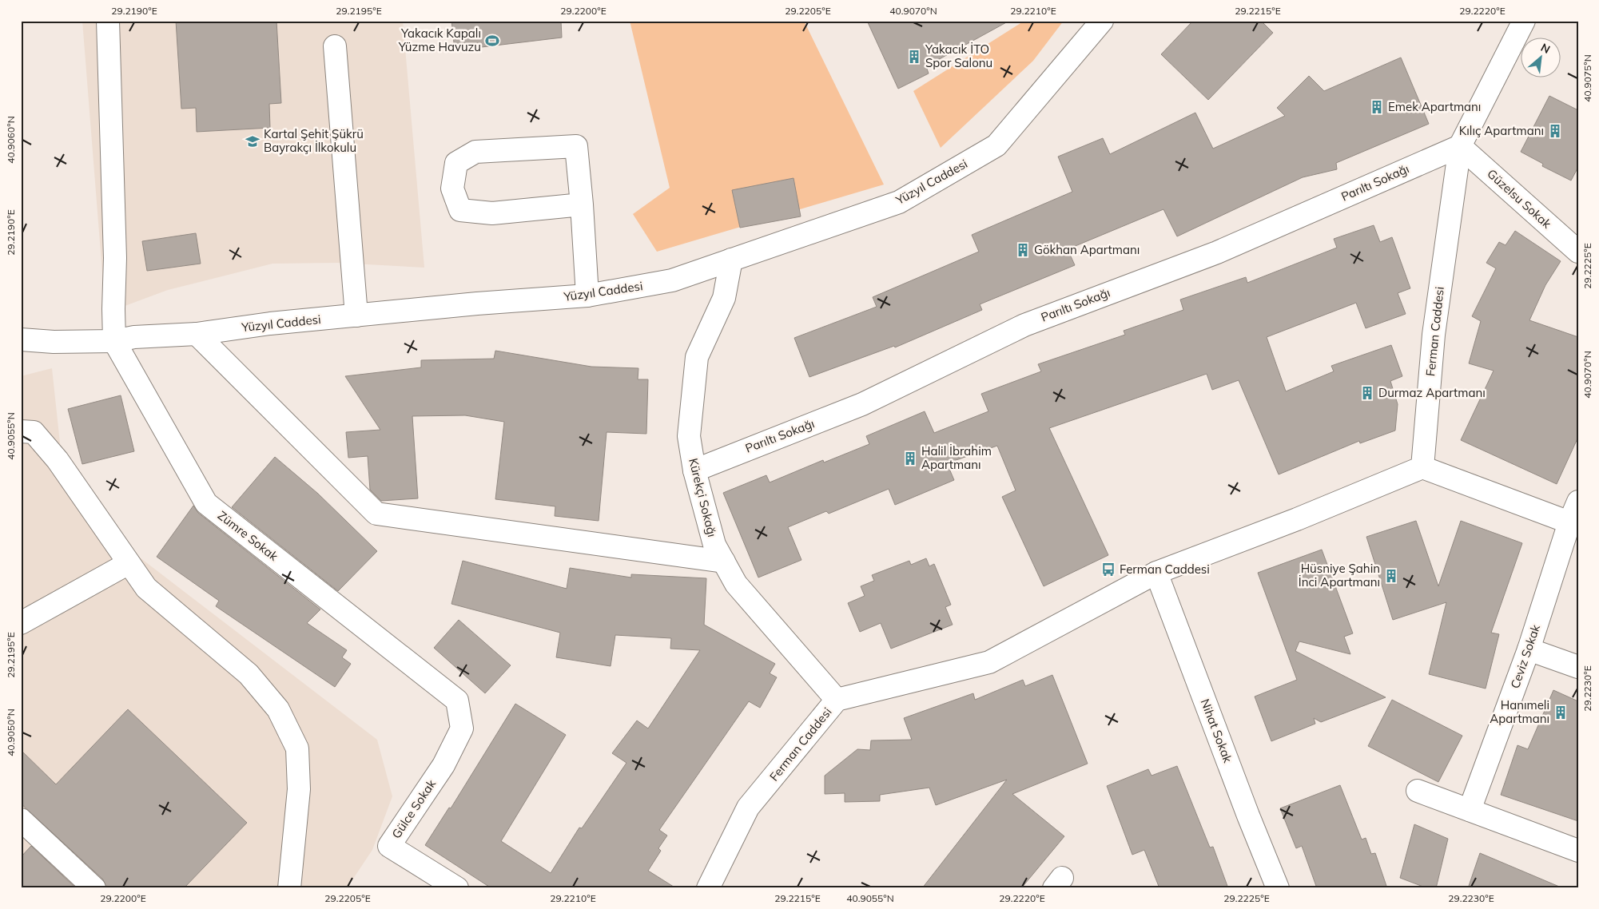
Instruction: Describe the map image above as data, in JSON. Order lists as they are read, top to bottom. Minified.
{"streets":{"street":["Yüzyıl Caddesi","Parıltı Sokağı","Güzelsu Sokak","Ferman Caddesi","Kürekçi Sokağı","Zümre Sokak","Ceviz Sokak","Nihat Sokak","Gülce Sokak"]},"crossings":[["Yüzyıl Caddesi","Kürekçi Sokağı"],["Yüzyıl Caddesi","Zümre Sokak"],["Parıltı Sokağı","Güzelsu Sokak"],["Parıltı Sokağı","Ferman Caddesi"],["Parıltı Sokağı","Kürekçi Sokağı"],["Güzelsu Sokak","Ferman Caddesi"],["Ferman Caddesi","Kürekçi Sokağı"],["Ferman Caddesi","Nihat Sokak"],["Zümre Sokak","Gülce Sokak"]],"places":{"sports":["Yakacık Kapalı Yüzme Havuzu"],"building":["Yakacık İTO Spor Salonu","Emek Apartmanı","Kılıç Apartmanı","Gökhan Apartmanı","Durmaz Apartmanı","Halil İbrahim Apartmanı","Hüsniye Şahin İnci Apartmanı","Hanımeli Apartmanı"],"school or university":["Kartal Şehit Şükrü Bayrakçı İlkokulu"],"bus stop":["Ferman Caddesi"]},"north":"top right","coordinates":["29.2190°E","29.2195°E","29.2200°E","29.2205°E","40.9070°N","29.2210°E","29.2215°E","29.2220°E","40.9075°N","40.9060°N","29.2225°E","40.9055°N","29.2230°E","40.9050°N"]}
